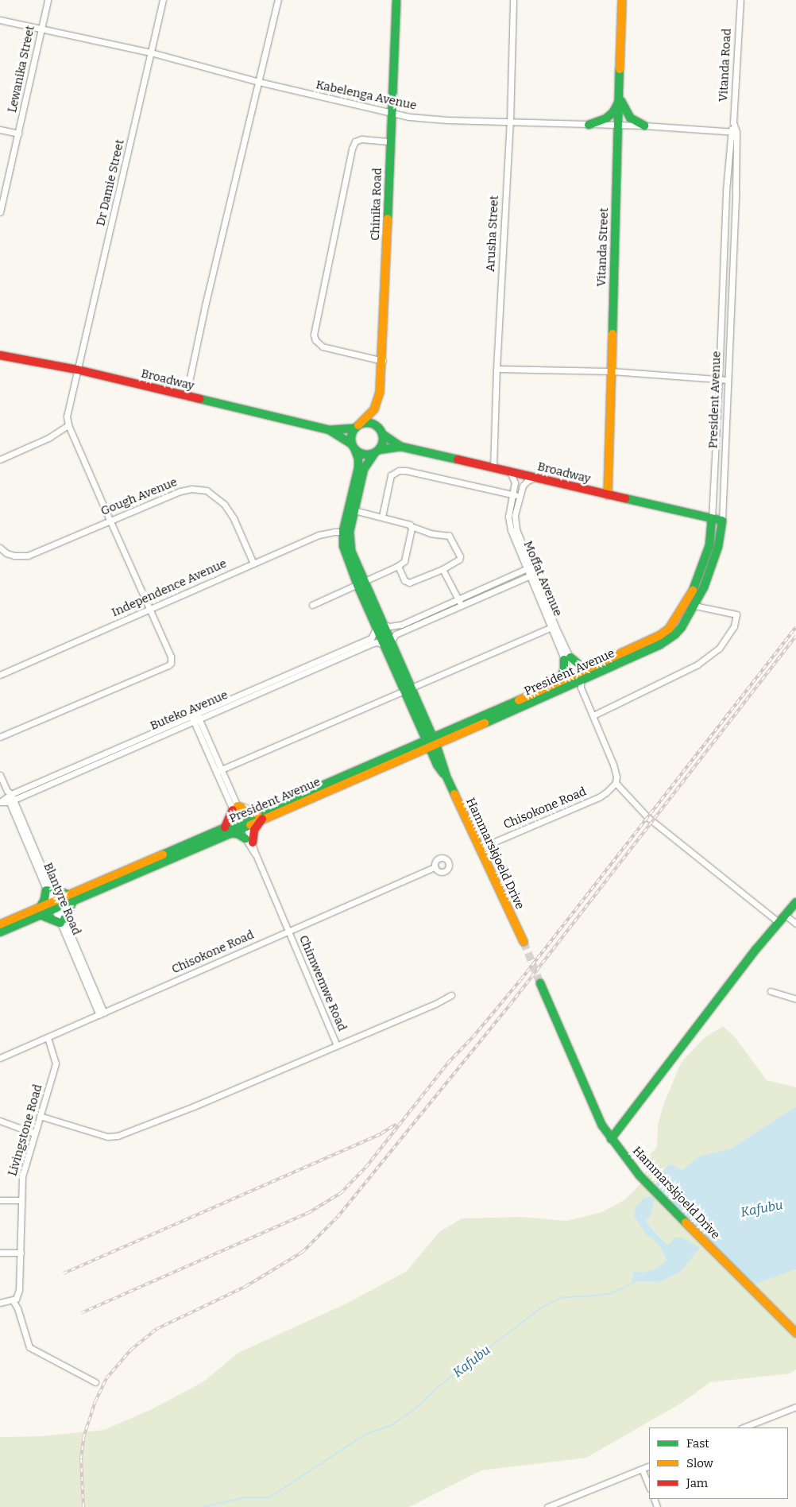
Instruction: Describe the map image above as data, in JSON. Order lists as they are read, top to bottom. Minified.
{"streets":{"main road":["Chinika Road","Vitanda Street","Broadway","President Avenue","Hammarskjoeld Drive"],"street":["Vitanda Road","Lewanika Street","Kabelenga Avenue","Dr Damie Street","Arusha Street","Gough Avenue","Moffat Avenue","Independence Avenue","Buteko Avenue","Chisokone Road","Blantyre Road","Chimwemwe Road","Livingstone Road"]},"crossings":[["Vitanda Road","Kabelenga Avenue"],["Vitanda Road","President Avenue"],["Lewanika Street","Kabelenga Avenue"],["Kabelenga Avenue","Dr Damie Street"],["Kabelenga Avenue","Chinika Road"],["Kabelenga Avenue","Arusha Street"],["Kabelenga Avenue","Vitanda Street"],["Kabelenga Avenue","President Avenue"],["Dr Damie Street","Broadway"],["Arusha Street","Broadway"],["Vitanda Street","Broadway"],["Broadway","President Avenue"],["Broadway","Moffat Avenue"],["President Avenue","Moffat Avenue"],["President Avenue","Hammarskjoeld Drive"],["President Avenue","Blantyre Road"],["Gough Avenue","Independence Avenue"],["Moffat Avenue","Chisokone Road"],["Independence Avenue","Hammarskjoeld Drive"],["Buteko Avenue","Hammarskjoeld Drive"],["Buteko Avenue","Blantyre Road"],["Chisokone Road","Hammarskjoeld Drive"],["Chisokone Road","Blantyre Road"],["Chisokone Road","Chimwemwe Road"],["Chisokone Road","Livingstone Road"]],"water":["Kafubu"],"legend":["Fast","Slow","Jam"]}
